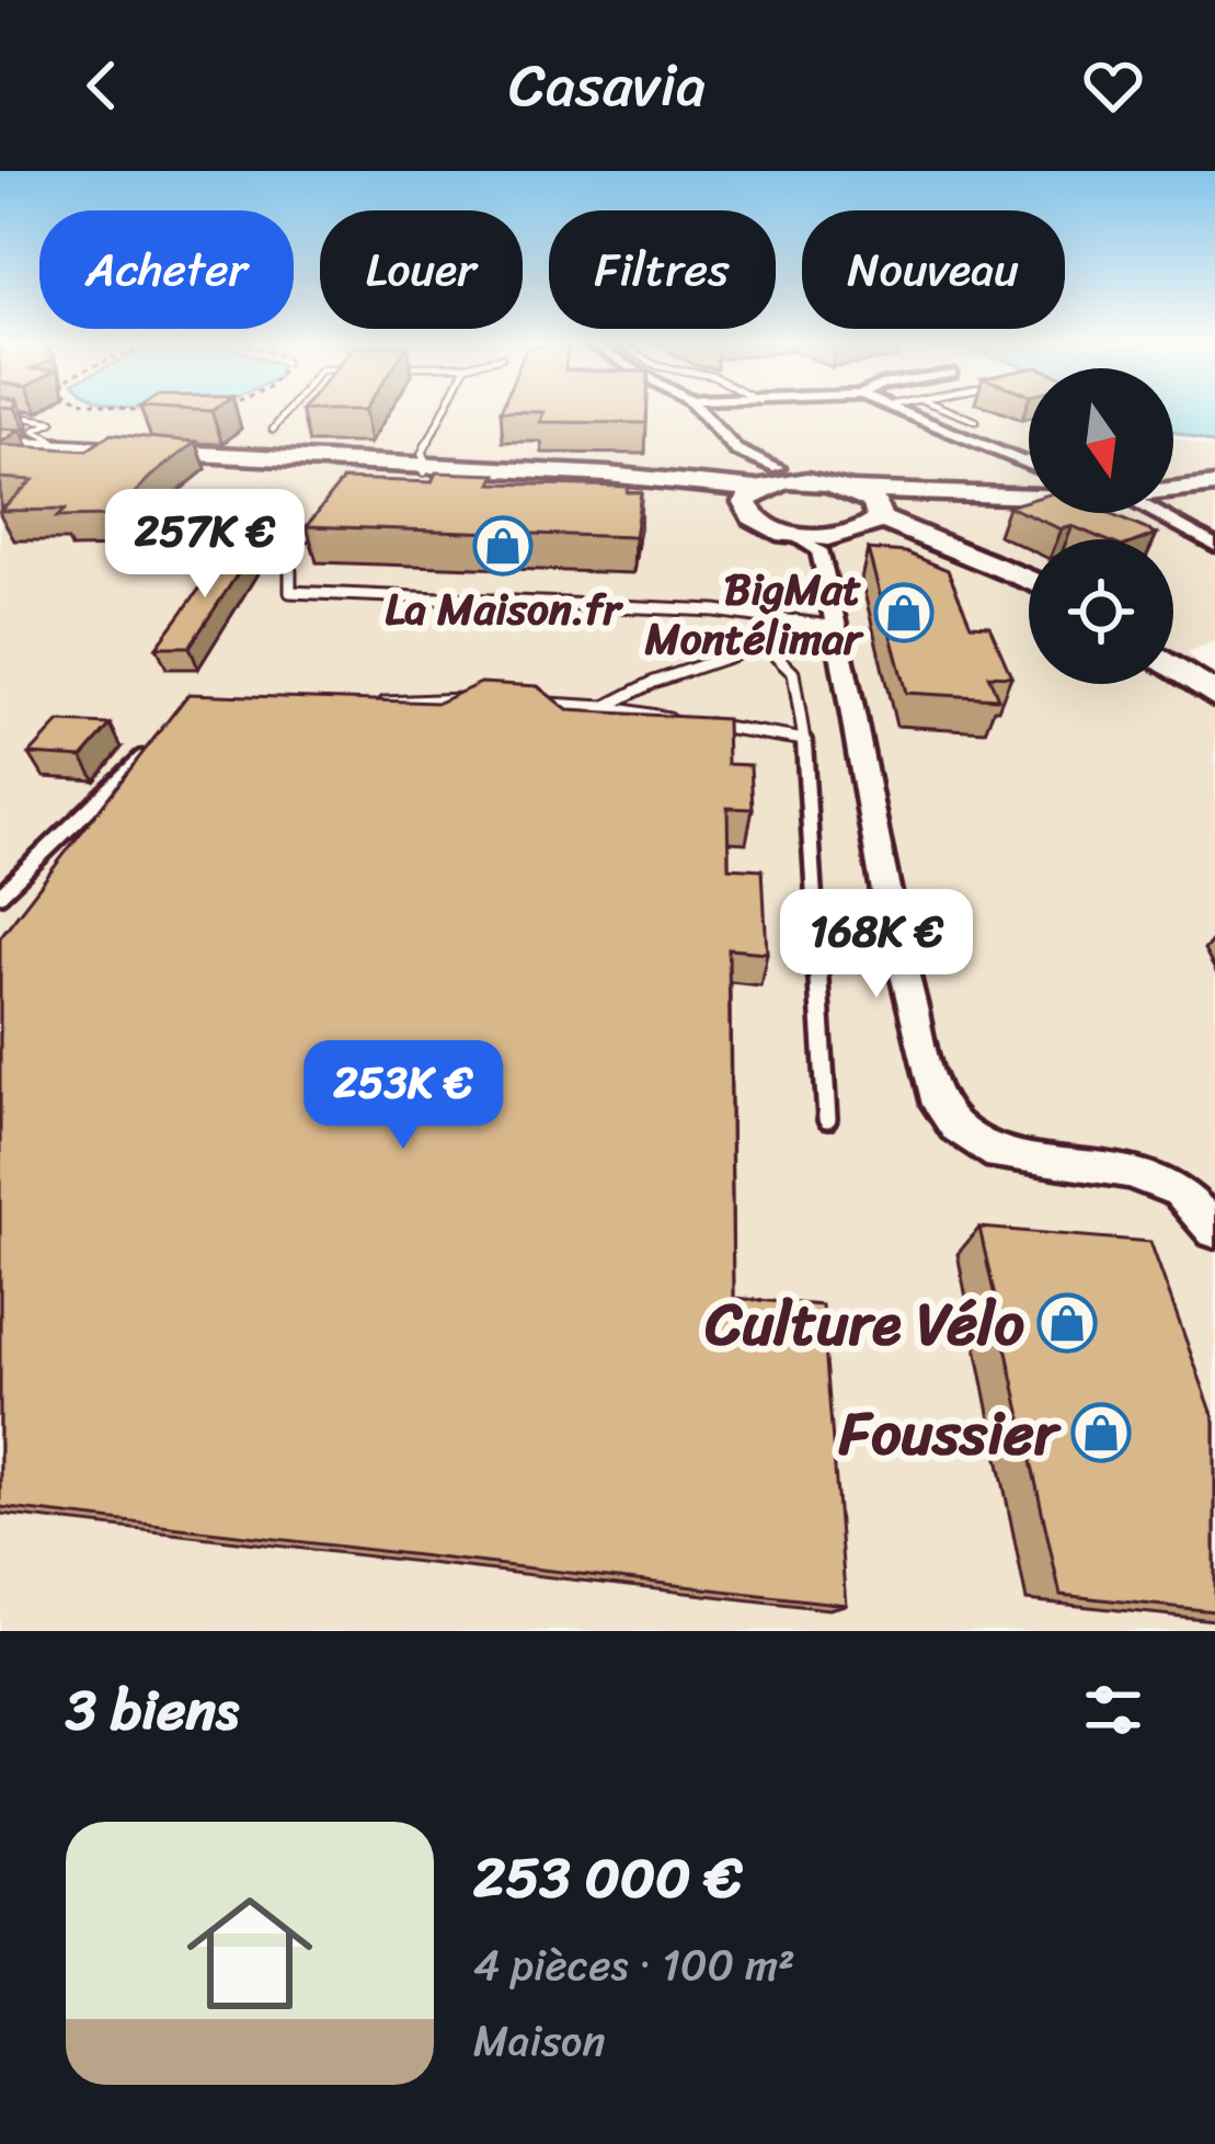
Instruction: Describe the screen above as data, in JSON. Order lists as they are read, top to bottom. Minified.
{"places":{"shop":["La Maison.fr","BigMat Montélimar","Culture Vélo","Foussier"]},"north":"bottom","page":{"header":"Casavia","chip":["Acheter","Louer","Filtres","Nouveau"],"price":["257K €","168K €","253K €"],"heading":"3 biens","list":[{"name":"253 000 €","note":"4 pièces · 100 m² · Maison"}]}}
